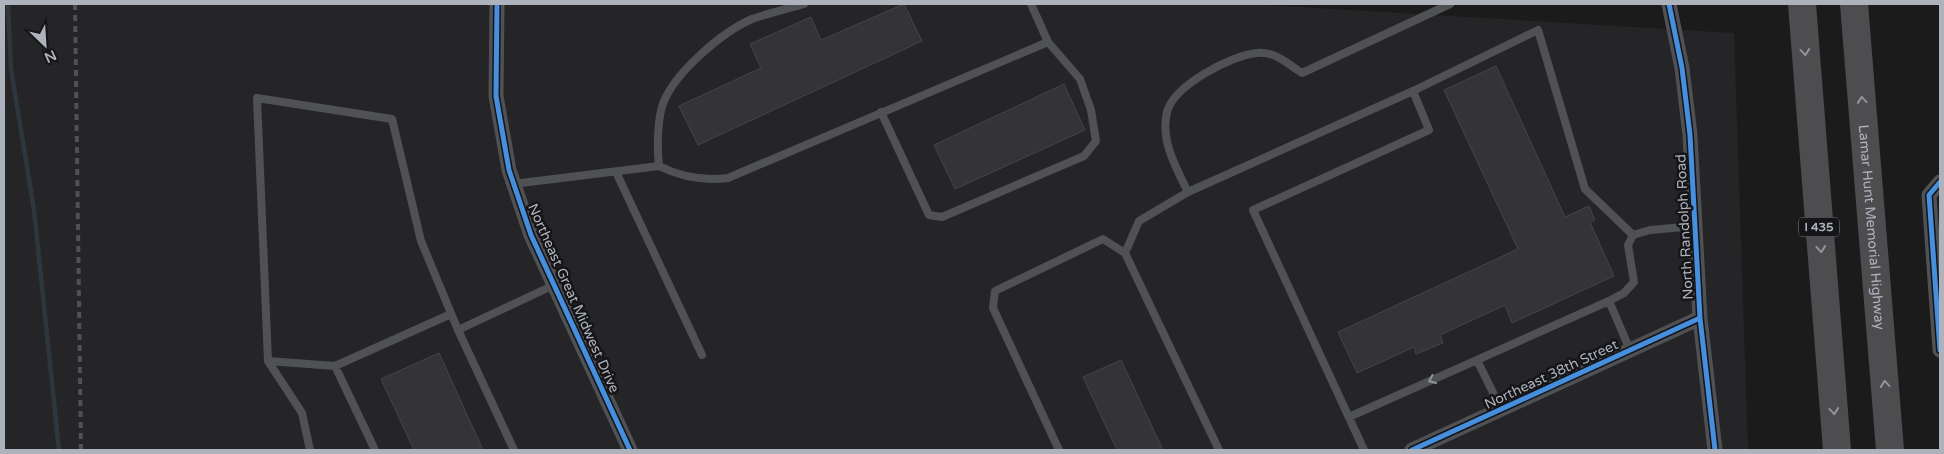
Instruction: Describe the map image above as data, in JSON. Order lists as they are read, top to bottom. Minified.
{"streets":{"highway":["I 435","Lamar Hunt Memorial Highway"],"street":["North Randolph Road","Northeast Great Midwest Drive","Northeast 38th Street"]},"crossings":[["North Randolph Road","Northeast 38th Street"]],"north":"bottom right"}
